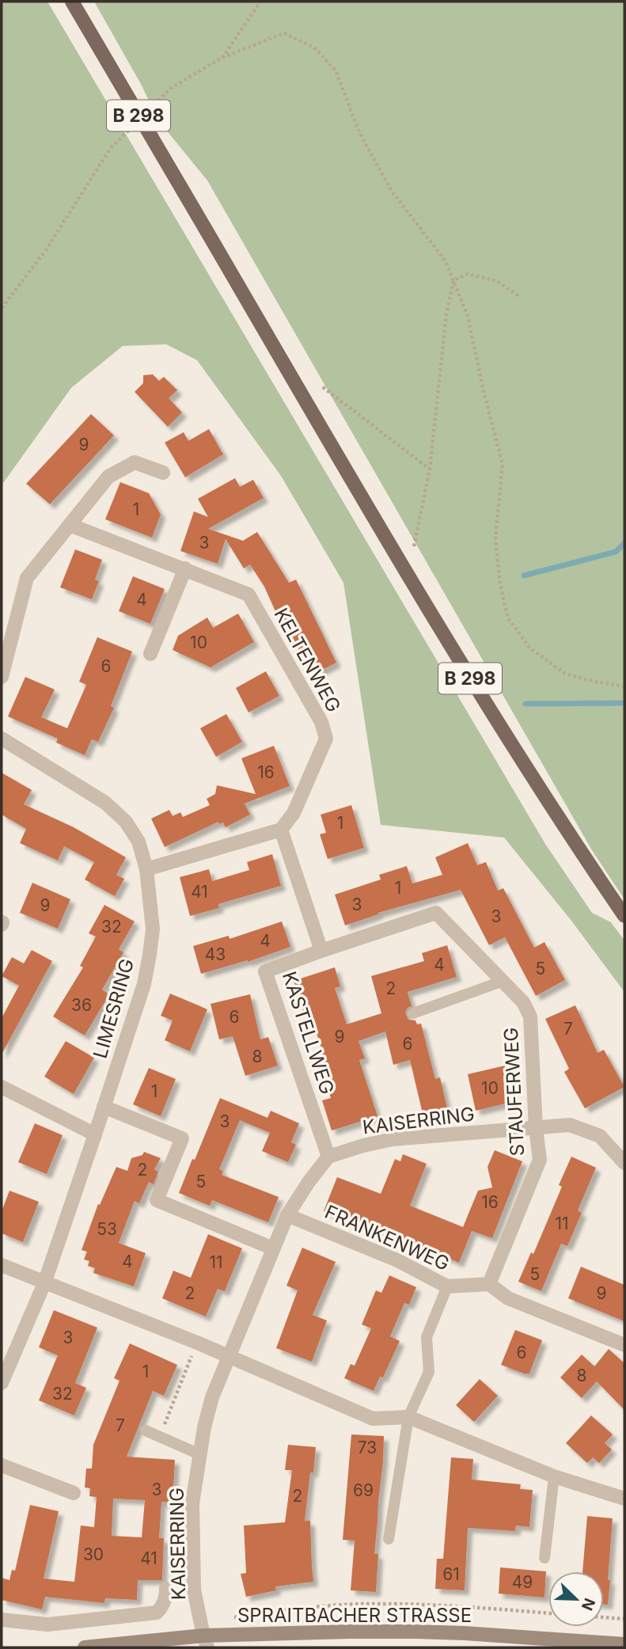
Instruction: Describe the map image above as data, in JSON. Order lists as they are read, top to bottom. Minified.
{"streets":{"main road":["B 298"],"street":["KELTENWEG","LIMESRING","KASTELLWEG","STAUFERWEG","KAISERRING","FRANKENWEG","SPRAITBACHER STRASSE"]},"crossings":[["KASTELLWEG","STAUFERWEG"],["KASTELLWEG","KAISERRING"],["STAUFERWEG","KAISERRING"],["STAUFERWEG","FRANKENWEG"],["KAISERRING","FRANKENWEG"],["KAISERRING","SPRAITBACHER STRASSE"]],"house_numbers":["9","1","3","4","10","6","16","1","1","41","3","9","3","32","4","43","4","5","2","36","6","7","9","6","8","10","1","3","2","5","16","11","53","4","11","5","2","9","3","6","1","8","32","7","73","3","69","2","30","41","61","49"],"north":"bottom right"}
